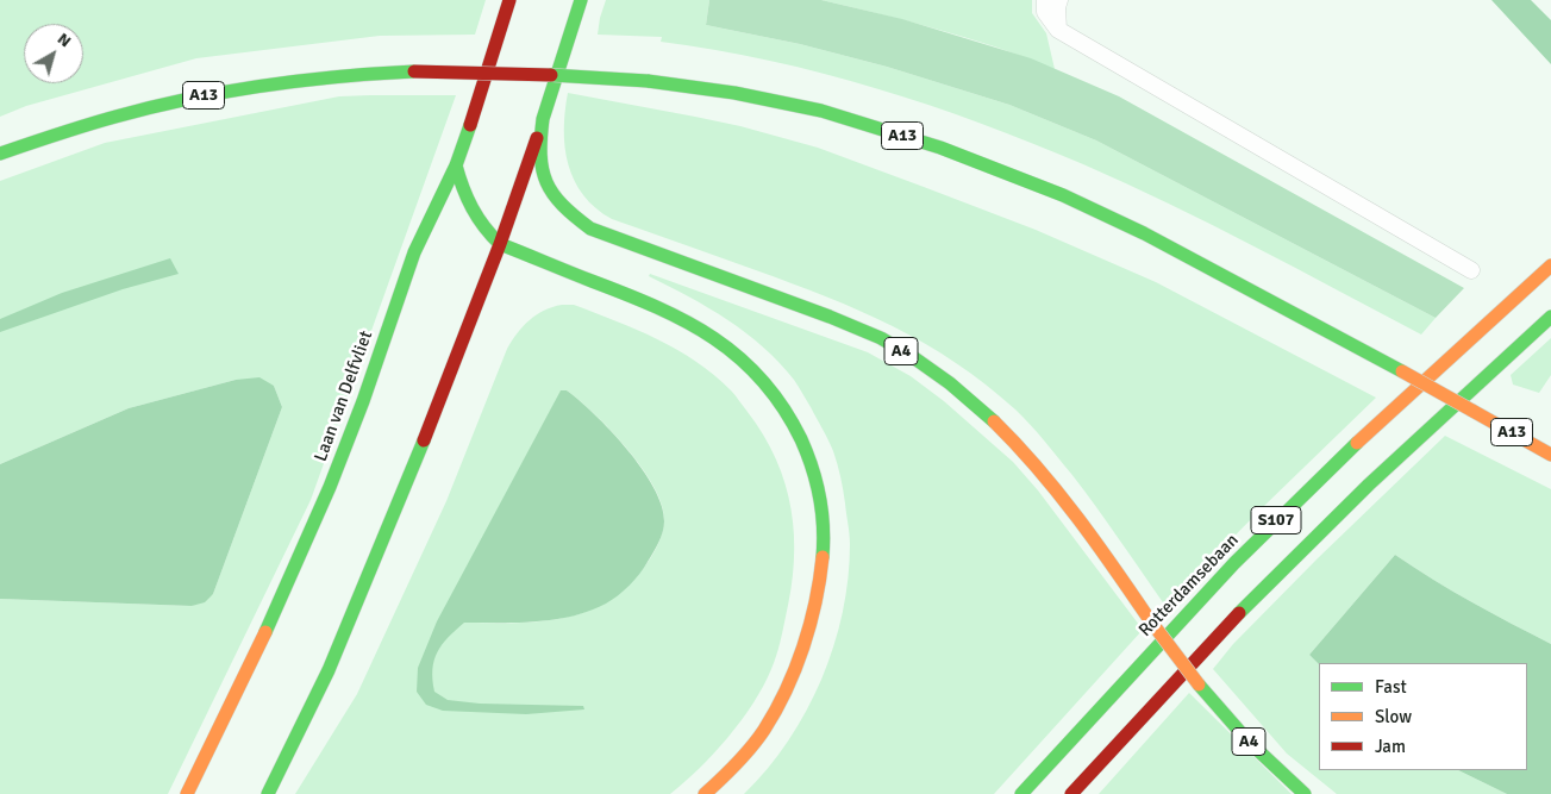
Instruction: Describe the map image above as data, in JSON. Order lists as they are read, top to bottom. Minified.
{"streets":{"main road":["A13","A4","Laan van Delfvliet","S107","Rotterdamsebaan"]},"legend":["Fast","Slow","Jam"],"north":"top right"}
